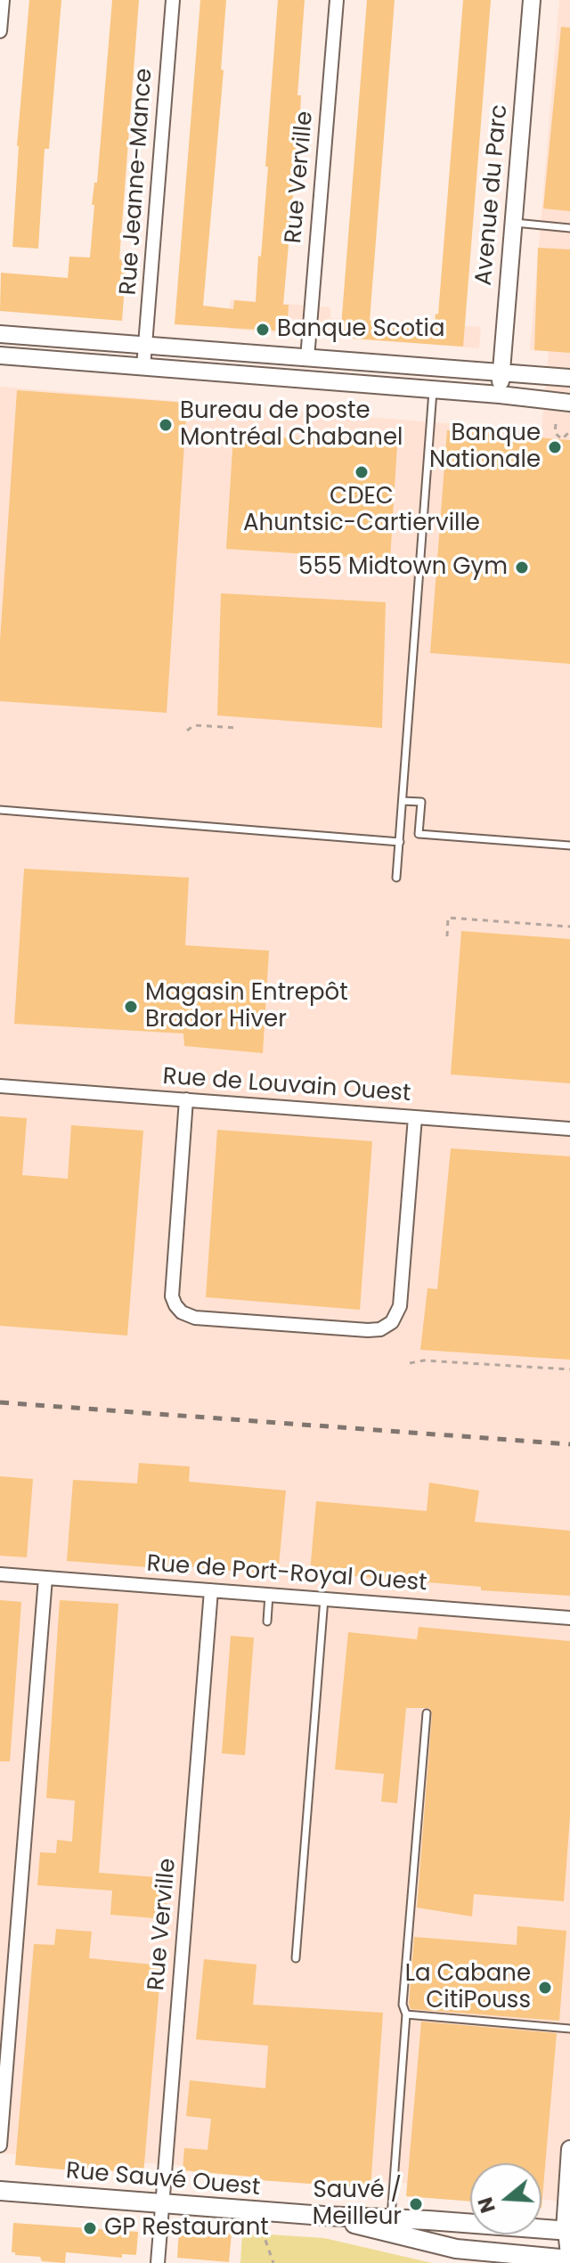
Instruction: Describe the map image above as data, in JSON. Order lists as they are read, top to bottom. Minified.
{"streets":{"main road":["Rue Sauvé Ouest"],"street":["Rue Verville","Rue Jeanne-Mance","Avenue du Parc","Rue de Louvain Ouest","Rue de Port-Royal Ouest"]},"crossings":[["Rue Verville","Rue de Port-Royal Ouest"],["Rue Verville","Rue Sauvé Ouest"]],"places":["Banque Scotia","Bureau de poste Montréal Chabanel","Banque Nationale","CDEC Ahuntsic-Cartierville","555 Midtown Gym","Magasin Entrepôt Brador Hiver","La Cabane CitiPouss","Sauvé / Meilleur","GP Restaurant"],"north":"left"}
